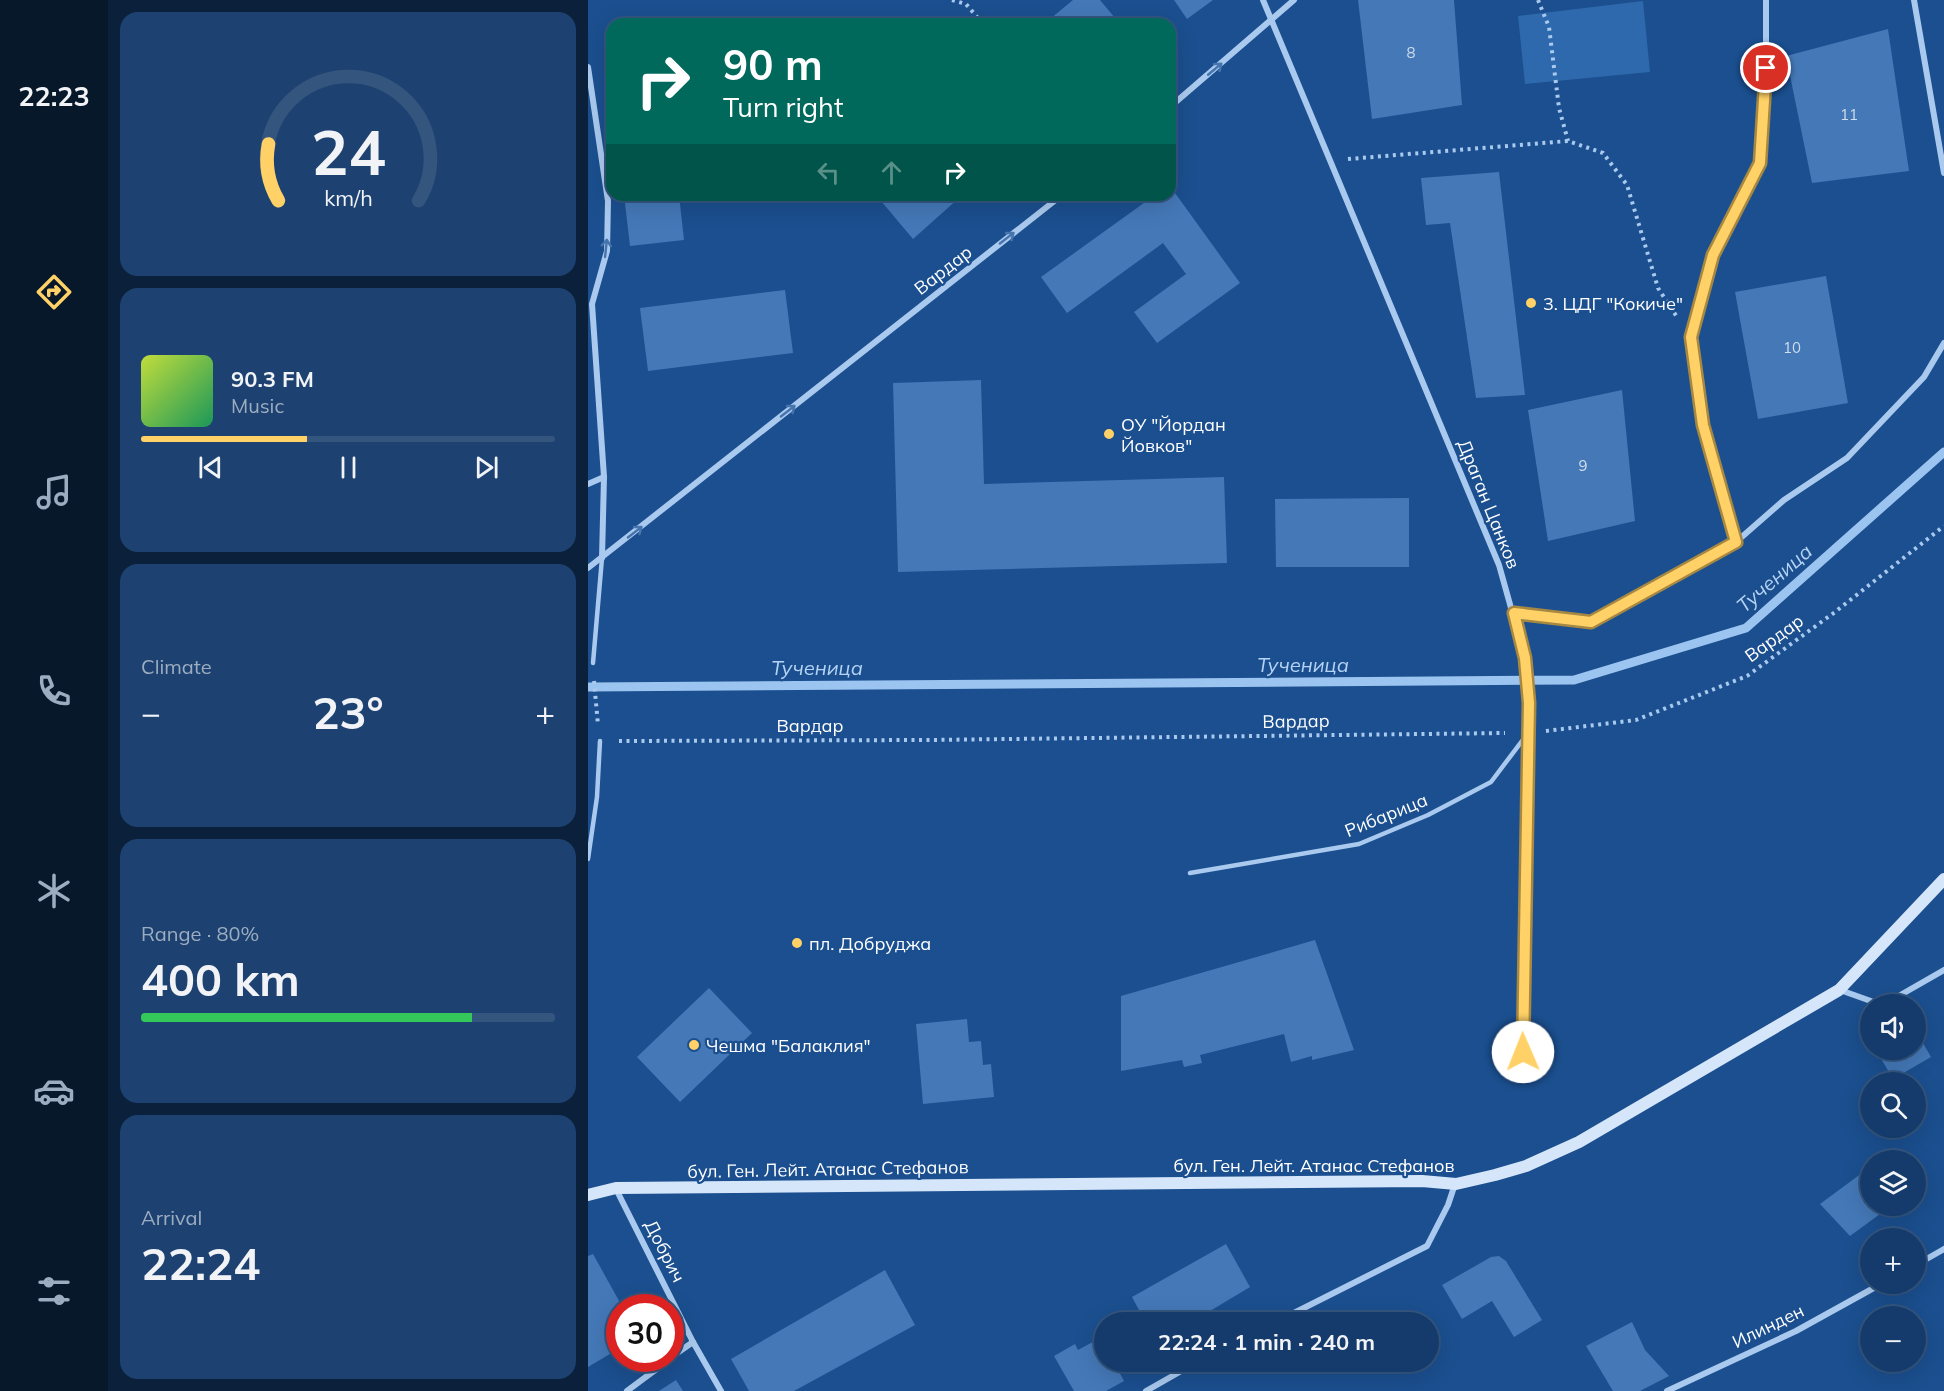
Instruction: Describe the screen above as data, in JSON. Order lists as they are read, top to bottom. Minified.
{"streets":{"main road":["бул. Ген. Лейт. Атанас Стефанов"],"street":["Вардар","Драган Цанков","Добрич","Илинден"],"lane":["Рибарица"]},"crossings":[["Вардар","Драган Цанков"],["Вардар","Рибарица"],["Драган Цанков","Рибарица"],["бул. Ген. Лейт. Атанас Стефанов","Добрич"]],"water":["Тученица"],"places":["3. ЦДГ \"Кокиче\"","ОУ \"Йордан Йовков\"","пл. Добруджа","Чешма \"Балаклия\""],"house_numbers":["8","11","10","9"],"page":{"tabs":"22:23","turn":["90 m","Turn right"],"song":["90.3 FM","Music"],"tile":["Climate",["Range · 80%","400 km"],["Arrival","22:24"]],"heat":["−","23°","+"],"map_buttons":["+","−"],"limit":"30","trip":"22:24 · 1 min · 240 m","gauge":["24","km/h"]}}
